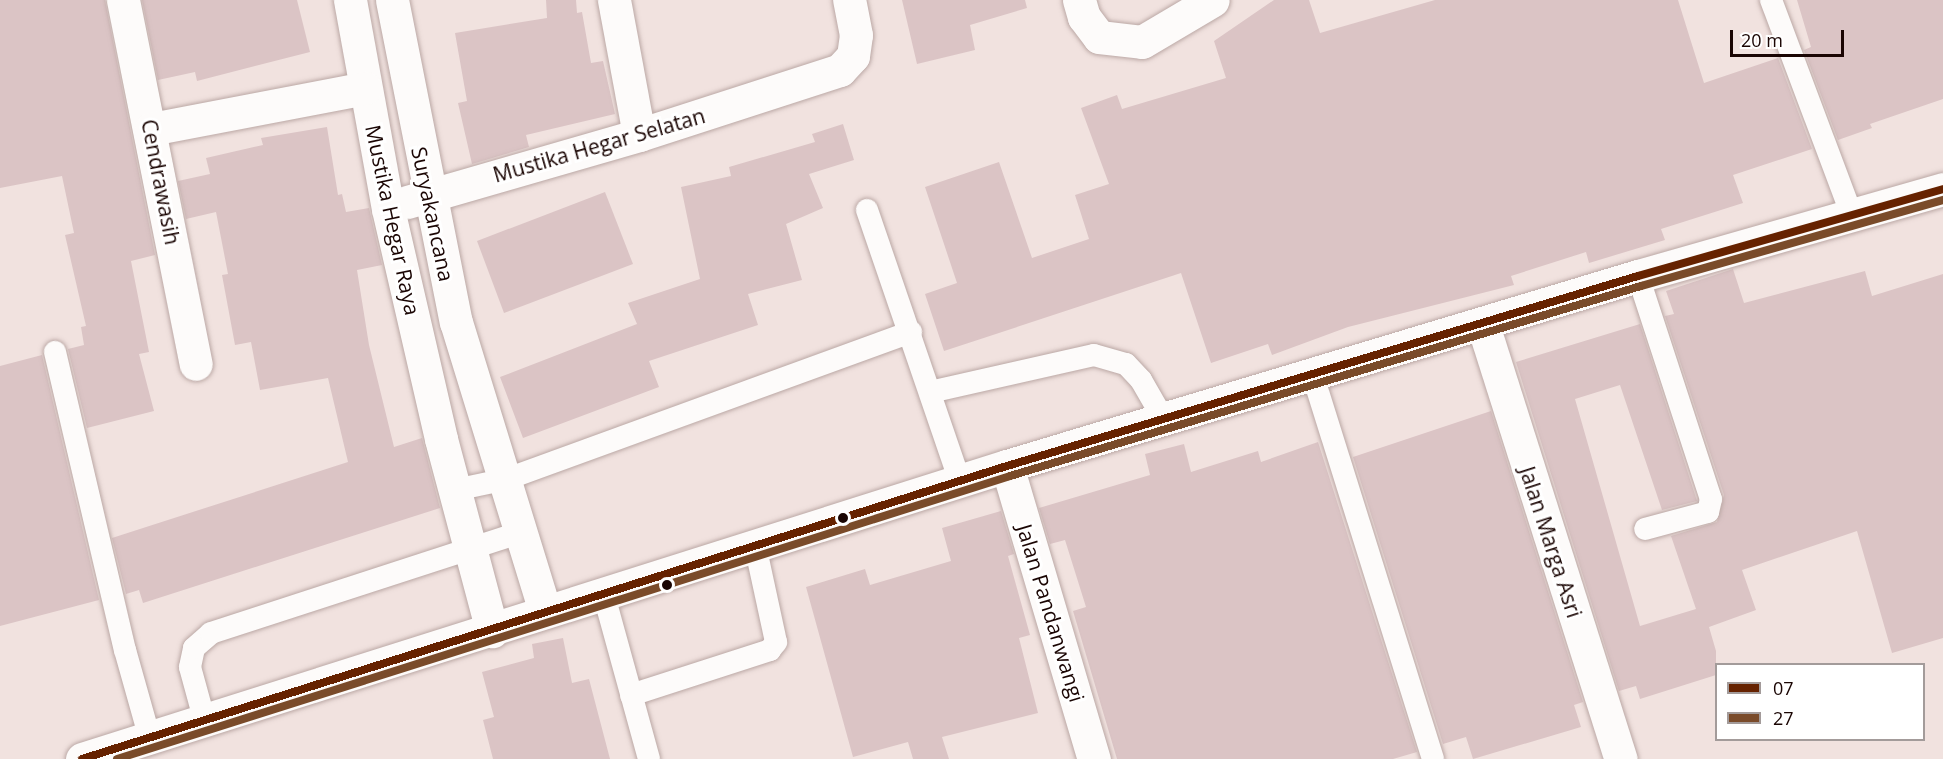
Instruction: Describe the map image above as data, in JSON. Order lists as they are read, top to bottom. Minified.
{"streets":{"street":["Mustika Hegar Selatan","Cendrawasih","Suryakancana","Mustika Hegar Raya","Jalan Marga Asri","Jalan Pandanwangi"]},"crossings":[["Mustika Hegar Selatan","Suryakancana"],["Mustika Hegar Selatan","Mustika Hegar Raya"]],"lines":["transit line 07","transit line 27"],"legend":["07","27"],"scale_bar":"20 m"}
